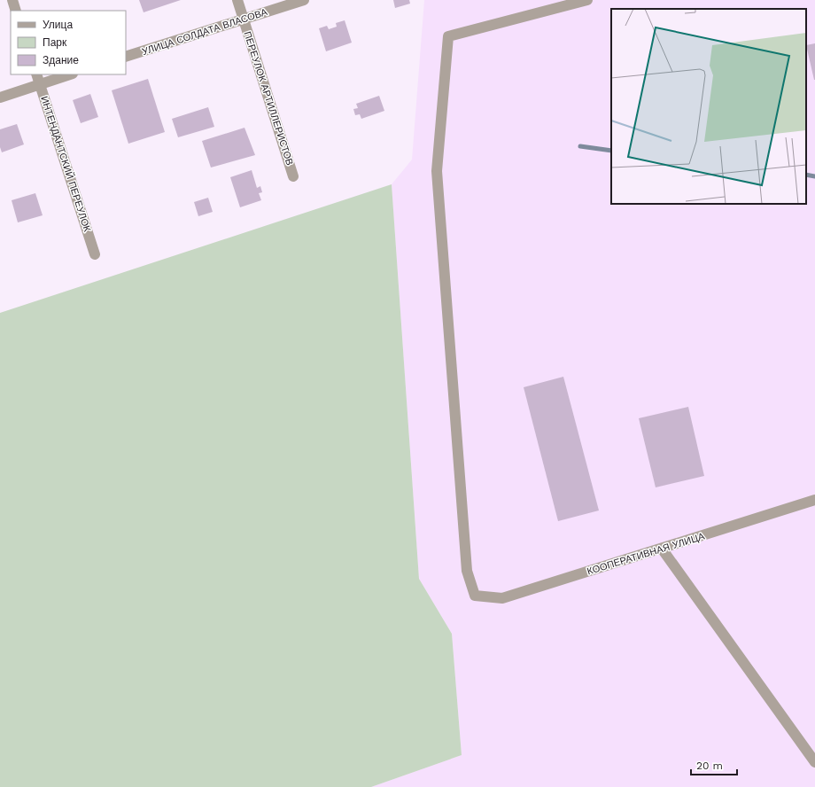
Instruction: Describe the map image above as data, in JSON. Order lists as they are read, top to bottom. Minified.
{"streets":{"street":["УЛИЦА СОЛДАТА ВЛАСОВА","ПЕРЕУЛОК АРТИЛЛЕРИСТОВ","ИНТЕНДАНТСКИЙ ПЕРЕУЛОК","КООПЕРАТИВНАЯ УЛИЦА"]},"crossings":[["УЛИЦА СОЛДАТА ВЛАСОВА","ПЕРЕУЛОК АРТИЛЛЕРИСТОВ"]],"legend":["Улица","Парк","Здание"],"scale_bar":"20 m"}
